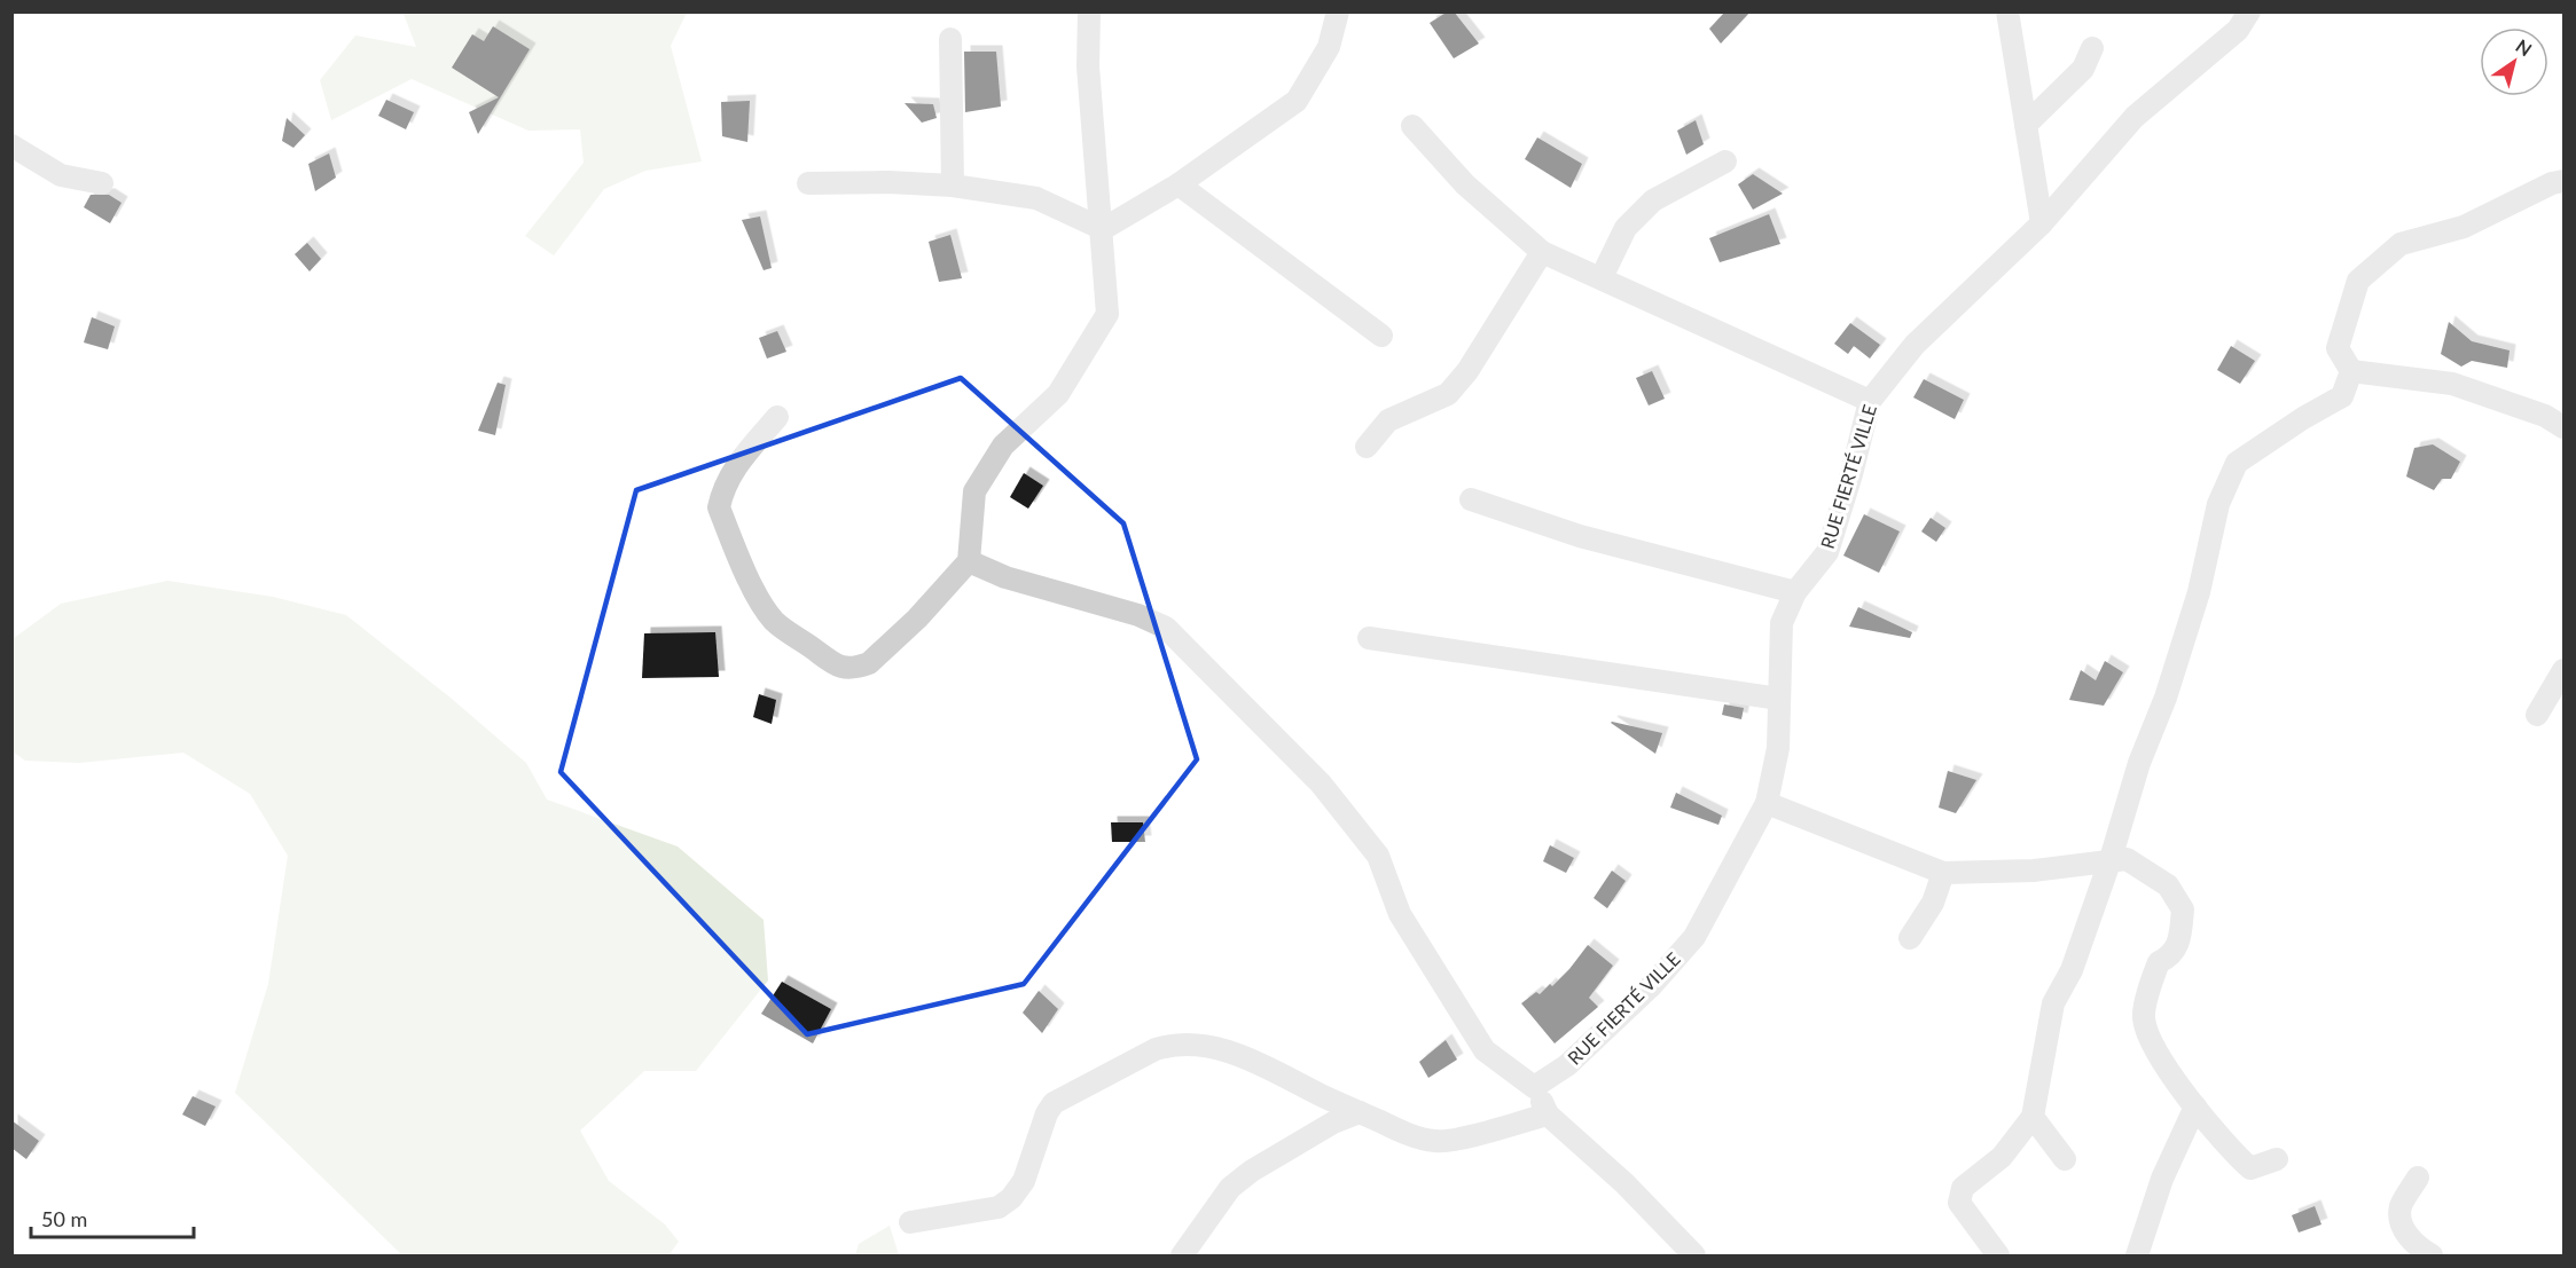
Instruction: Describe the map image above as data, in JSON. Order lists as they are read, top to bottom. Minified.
{"streets":{"street":["RUE FIERTÉ VILLE"]},"scale_bar":"50 m","north":"top right"}
